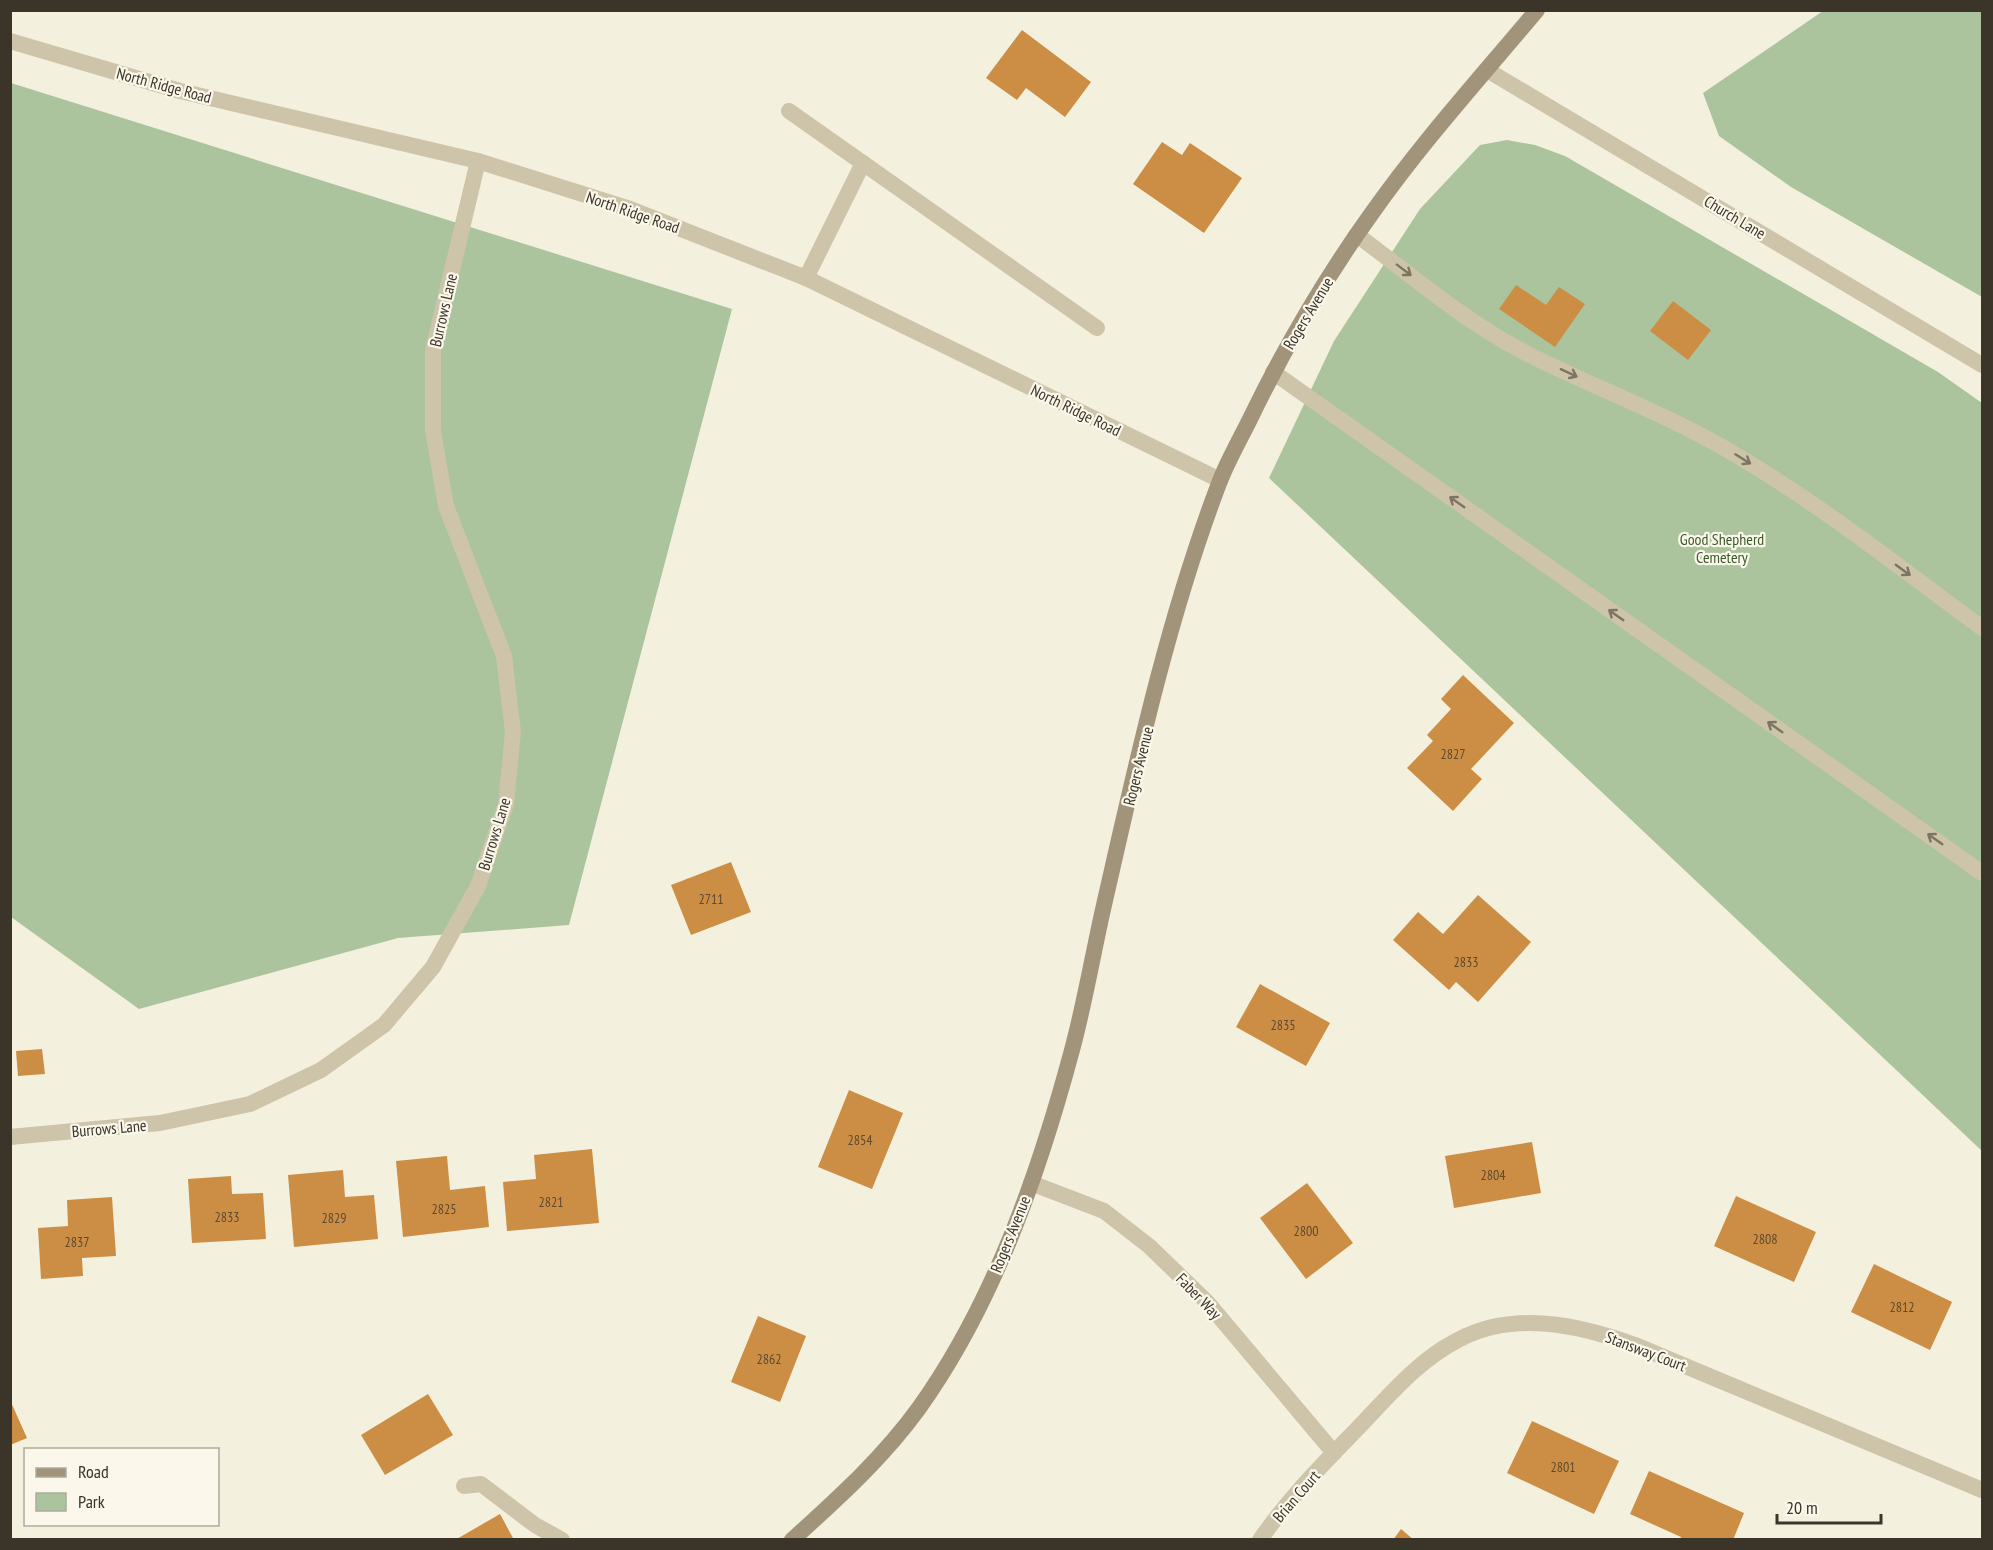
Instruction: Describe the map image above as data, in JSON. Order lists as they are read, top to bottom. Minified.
{"streets":{"main road":["Rogers Avenue"],"street":["North Ridge Road","Church Lane","Burrows Lane","Faber Way","Stansway Court","Brian Court"]},"crossings":[["North Ridge Road","Burrows Lane"],["North Ridge Road","Rogers Avenue"],["Church Lane","Rogers Avenue"],["Rogers Avenue","Faber Way"],["Faber Way","Stansway Court"],["Faber Way","Brian Court"],["Stansway Court","Brian Court"]],"parks":["Good Shepherd Cemetery"],"house_numbers":["2827","2711","2833","2835","2854","2804","2821","2825","2833","2829","2800","2808","2837","2812","2862","2801"],"legend":["Road","Park"],"scale_bar":"20 m"}
